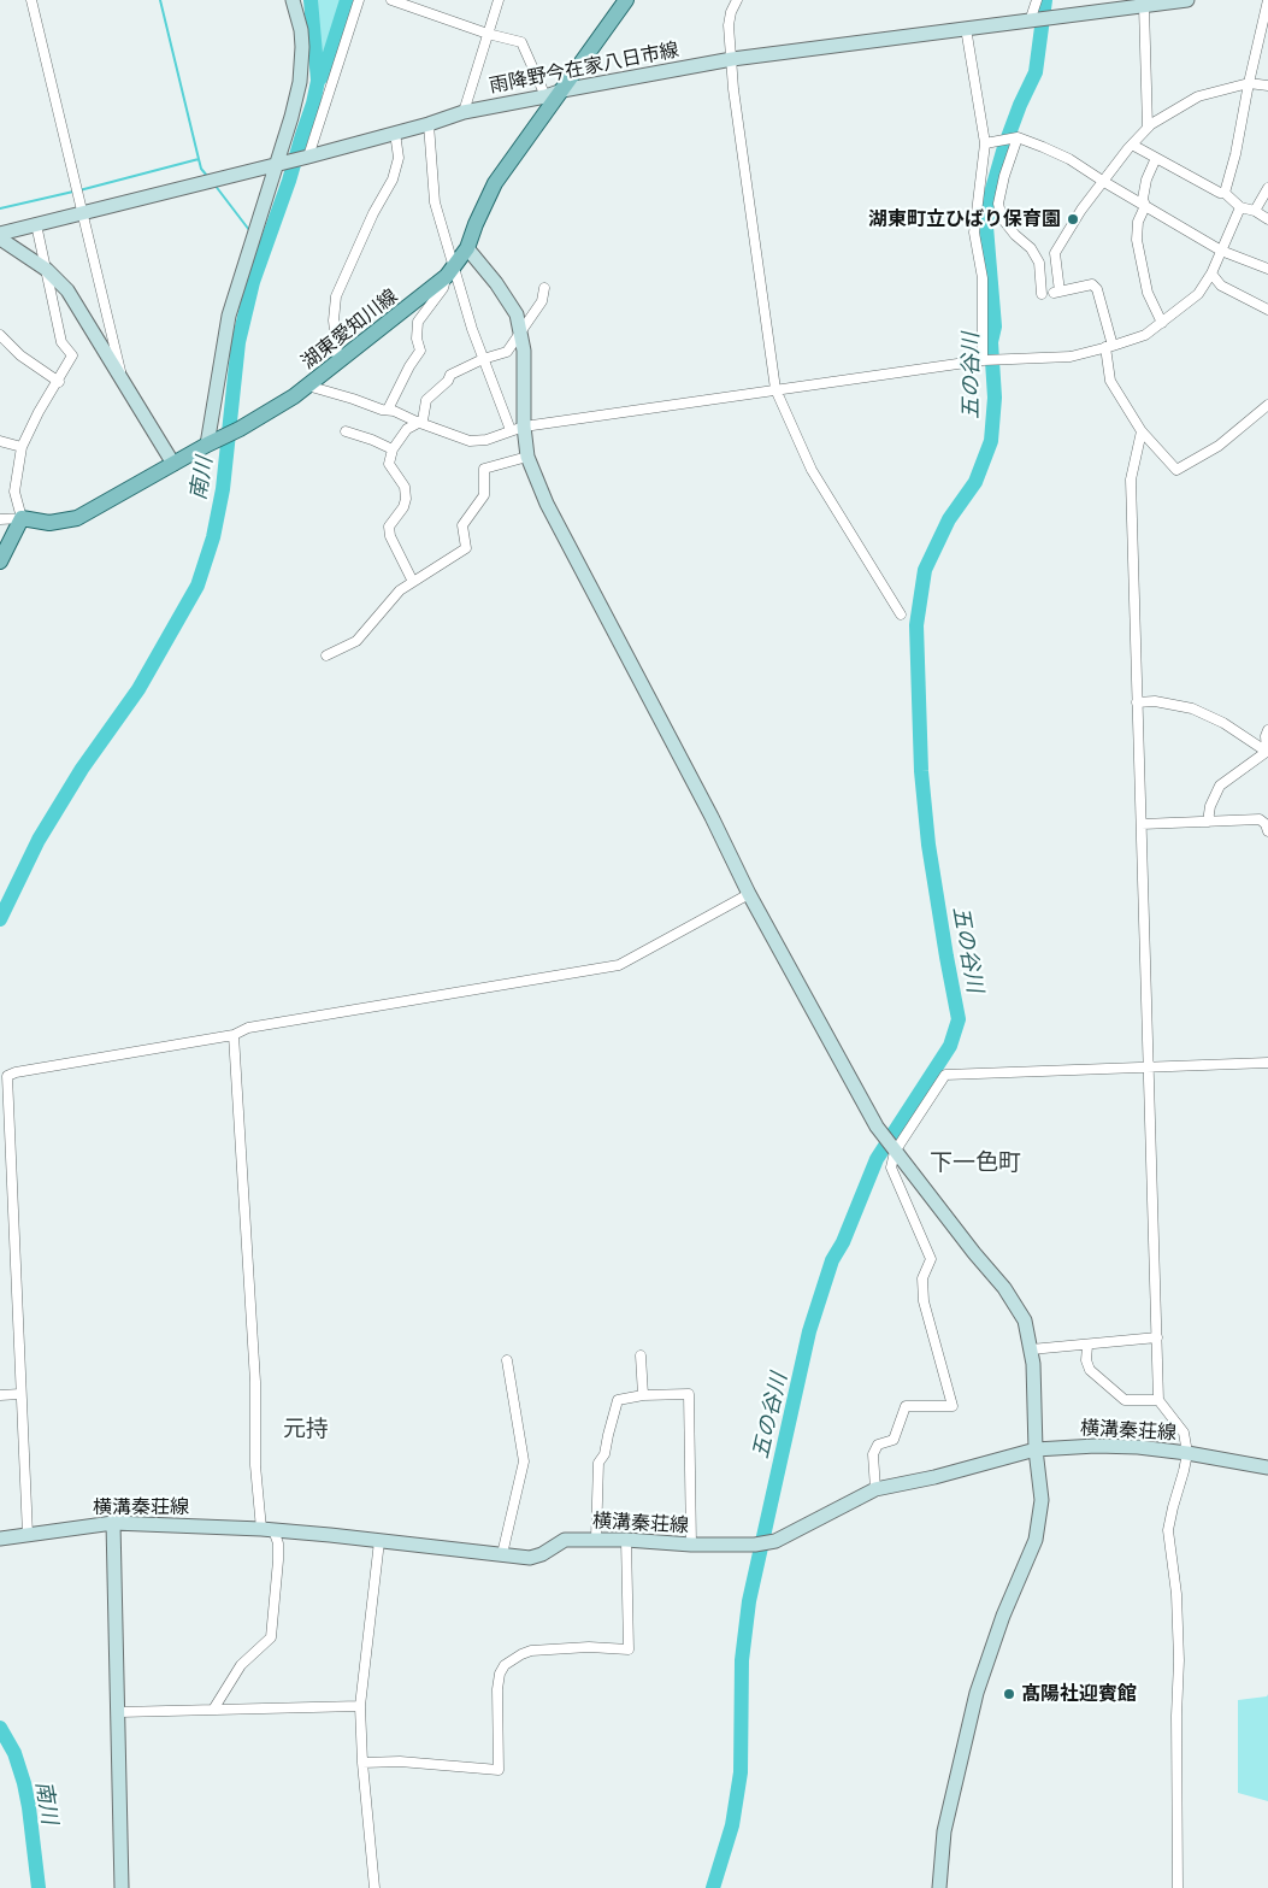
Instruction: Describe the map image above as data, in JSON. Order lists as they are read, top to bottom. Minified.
{"streets":{"main road":["湖東愛知川線"],"street":["雨降野今在家八日市線","横溝秦荘線"]},"crossings":[["雨降野今在家八日市線","湖東愛知川線"]],"districts":["下一色町","元持"],"water":["五の谷川","南川"],"places":["湖東町立ひばり保育園","髙陽社迎賓館"]}
